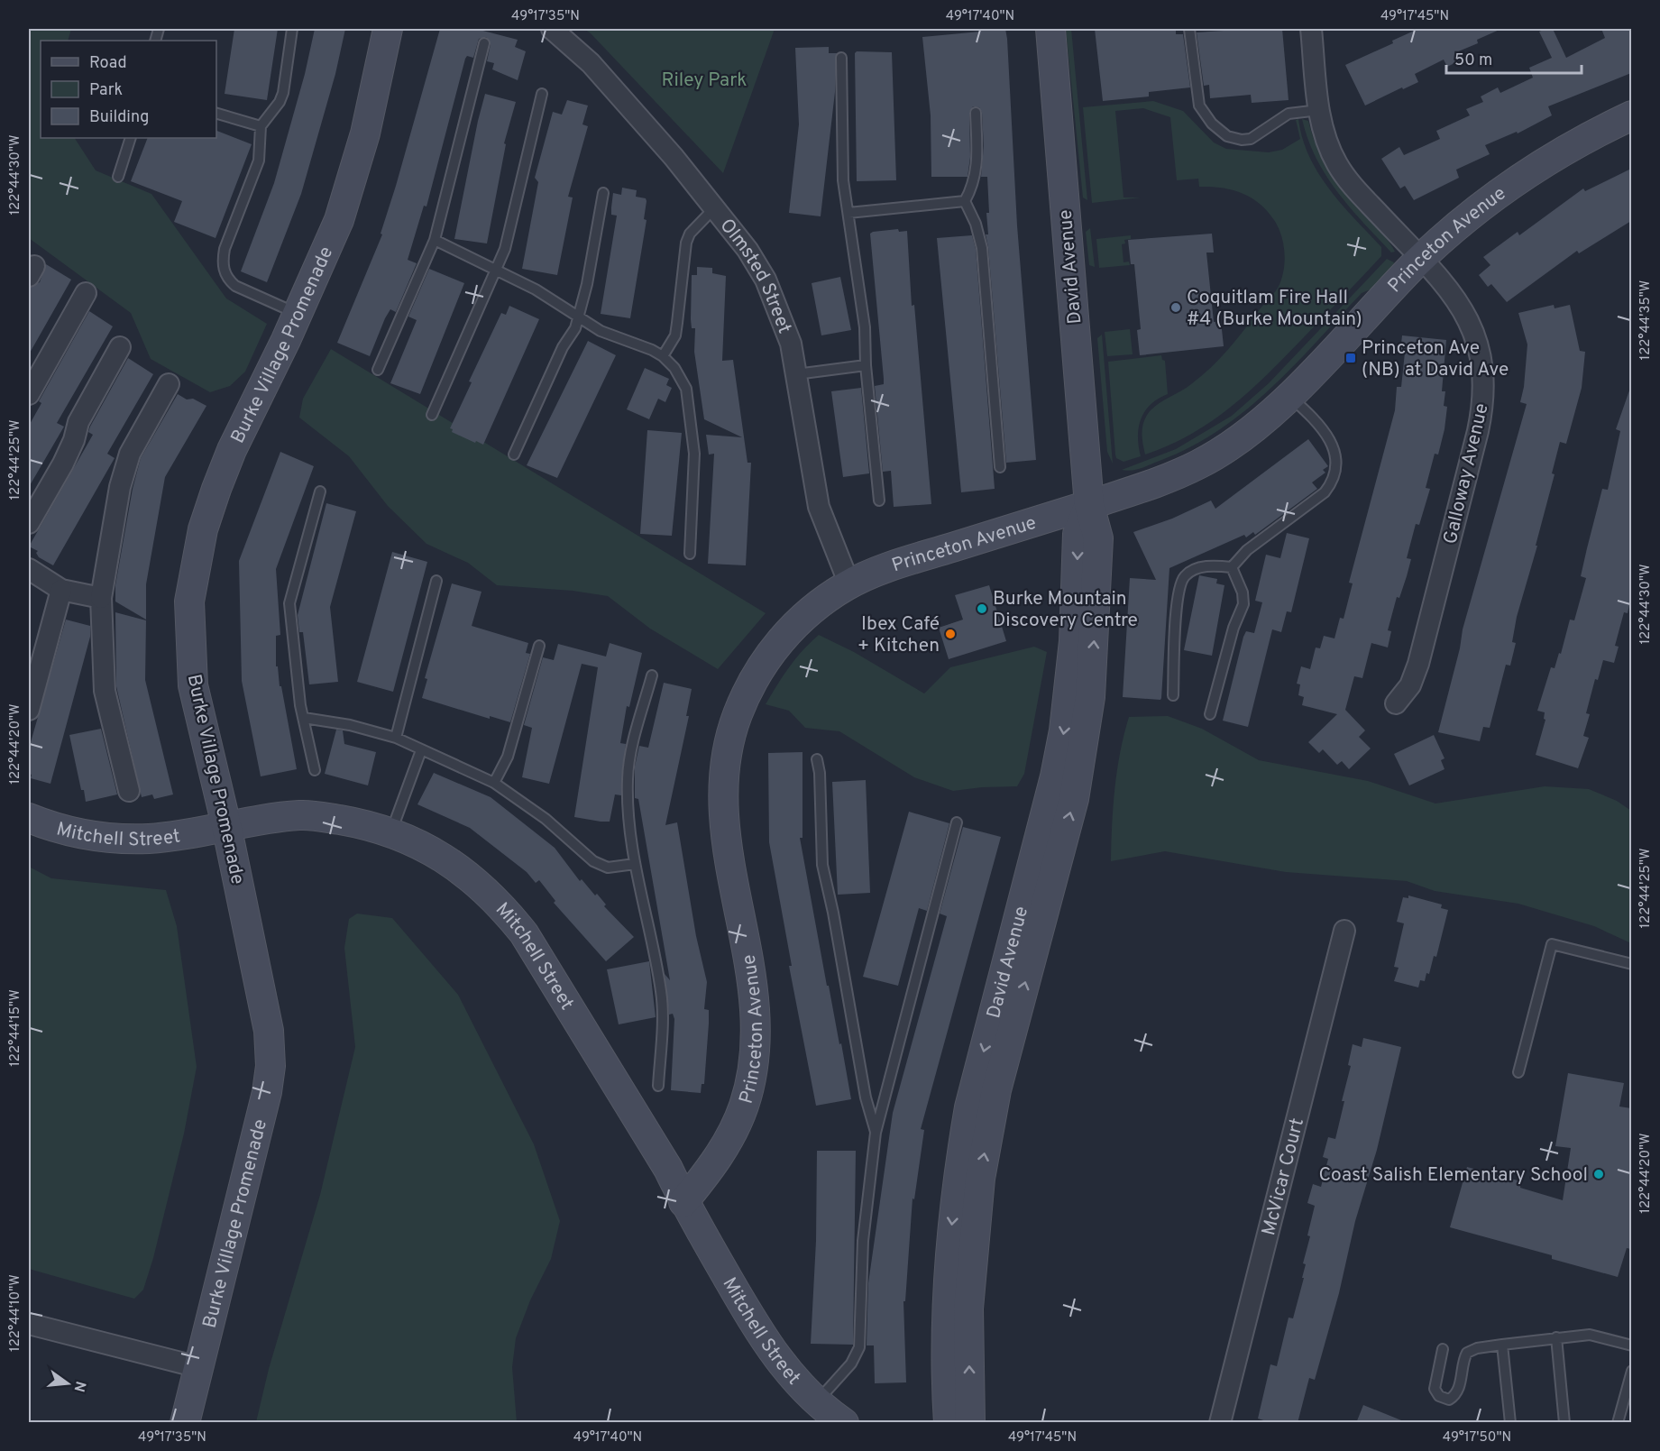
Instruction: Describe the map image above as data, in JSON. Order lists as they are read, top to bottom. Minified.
{"streets":{"street":["Princeton Avenue","David Avenue","Olmsted Street","Burke Village Promenade","Galloway Avenue","Mitchell Street","McVicar Court"]},"crossings":[["Princeton Avenue","David Avenue"],["Princeton Avenue","Olmsted Street"],["Princeton Avenue","Galloway Avenue"],["Princeton Avenue","Mitchell Street"],["Burke Village Promenade","Mitchell Street"]],"parks":["Riley Park"],"places":{"other":["Coquitlam Fire Hall #4 (Burke Mountain)","Burke Mountain Discovery Centre","Ibex Café + Kitchen","Coast Salish Elementary School"],"transit":["Princeton Ave (NB) at David Ave"]},"legend":["Road","Park","Building"],"scale_bar":"50 m","north":"right","coordinates":["49°17'35\"N","49°17'40\"N","49°17'45\"N","122°44'30\"W","122°44'35\"W","122°44'25\"W","122°44'20\"W","122°44'15\"W","122°44'10\"W","49°17'50\"N"]}
